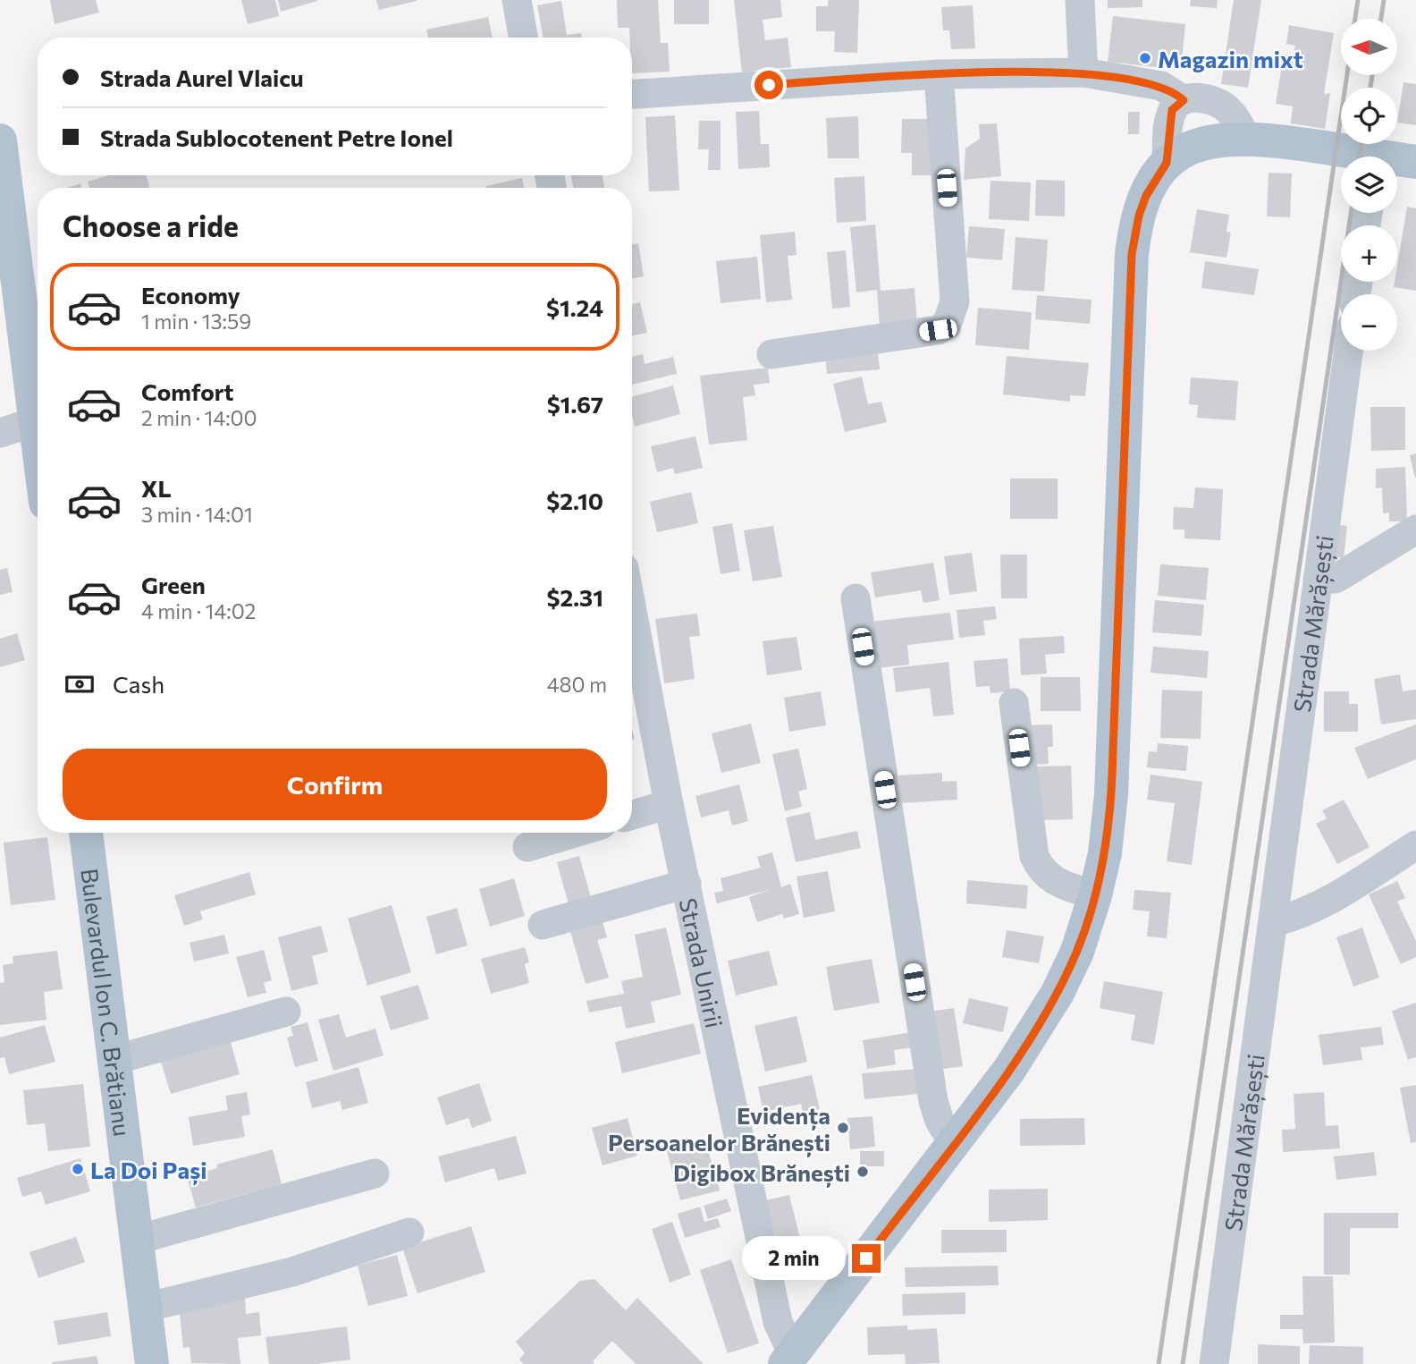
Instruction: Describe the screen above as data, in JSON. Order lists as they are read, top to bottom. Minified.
{"streets":{"main road":["Bulevardul Ion C. Brătianu"],"street":["Strada Mărășești","Strada Unirii"]},"places":["Magazin mixt","Evidența Persoanelor Brănești","La Doi Pași","Digibox Brănești"],"north":"left","page":{"map_buttons":["+","−"],"banner":["Strada Aurel Vlaicu","Strada Sublocotenent Petre Ionel"],"heading":"Choose a ride","list":[{"name":"Economy","note":"1 min · 13:59","value":"$1.24"},{"name":"Comfort","note":"2 min · 14:00","value":"$1.67"},{"name":"XL","note":"3 min · 14:01","value":"$2.10"},{"name":"Green","note":"4 min · 14:02","value":"$2.31"}],"pay":["Cash","480 m"],"buttons":"Confirm","bubble":"2 min"}}
